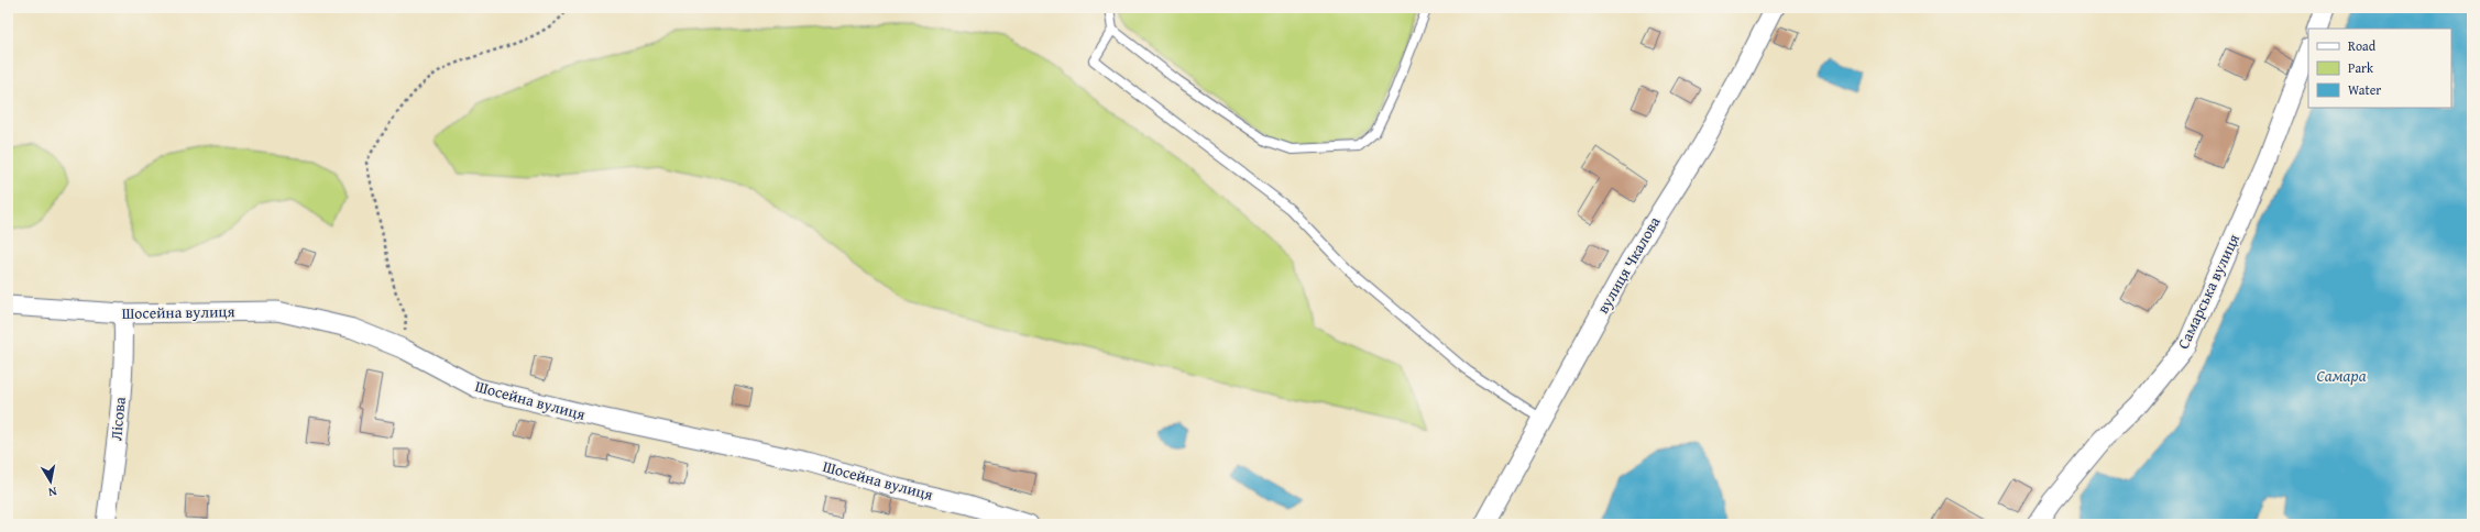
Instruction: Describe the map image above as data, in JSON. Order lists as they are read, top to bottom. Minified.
{"streets":{"street":["вулиця Чкалова","Самарська вулиця","Шосейна вулиця","Лісова"]},"crossings":[["Шосейна вулиця","Лісова"]],"water":["Самара"],"legend":["Road","Park","Water"],"north":"bottom"}
